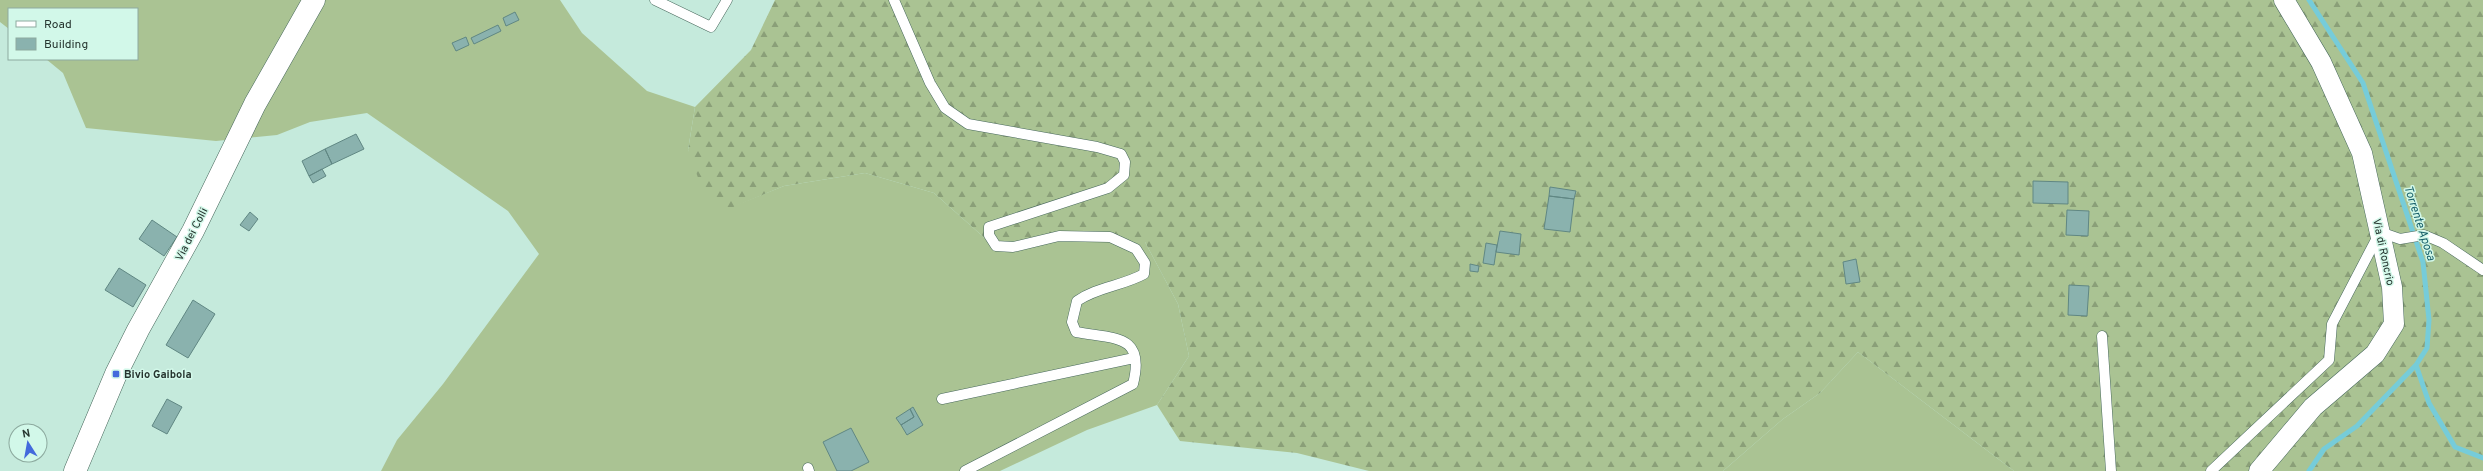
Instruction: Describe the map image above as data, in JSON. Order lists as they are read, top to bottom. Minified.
{"streets":{"main road":["Via dei Colli"],"street":["Via di Roncrio"]},"water":["Torrente Aposa"],"places":{"transit":["Bivio Gaibola"]},"legend":["Road","Building"],"north":"top"}
